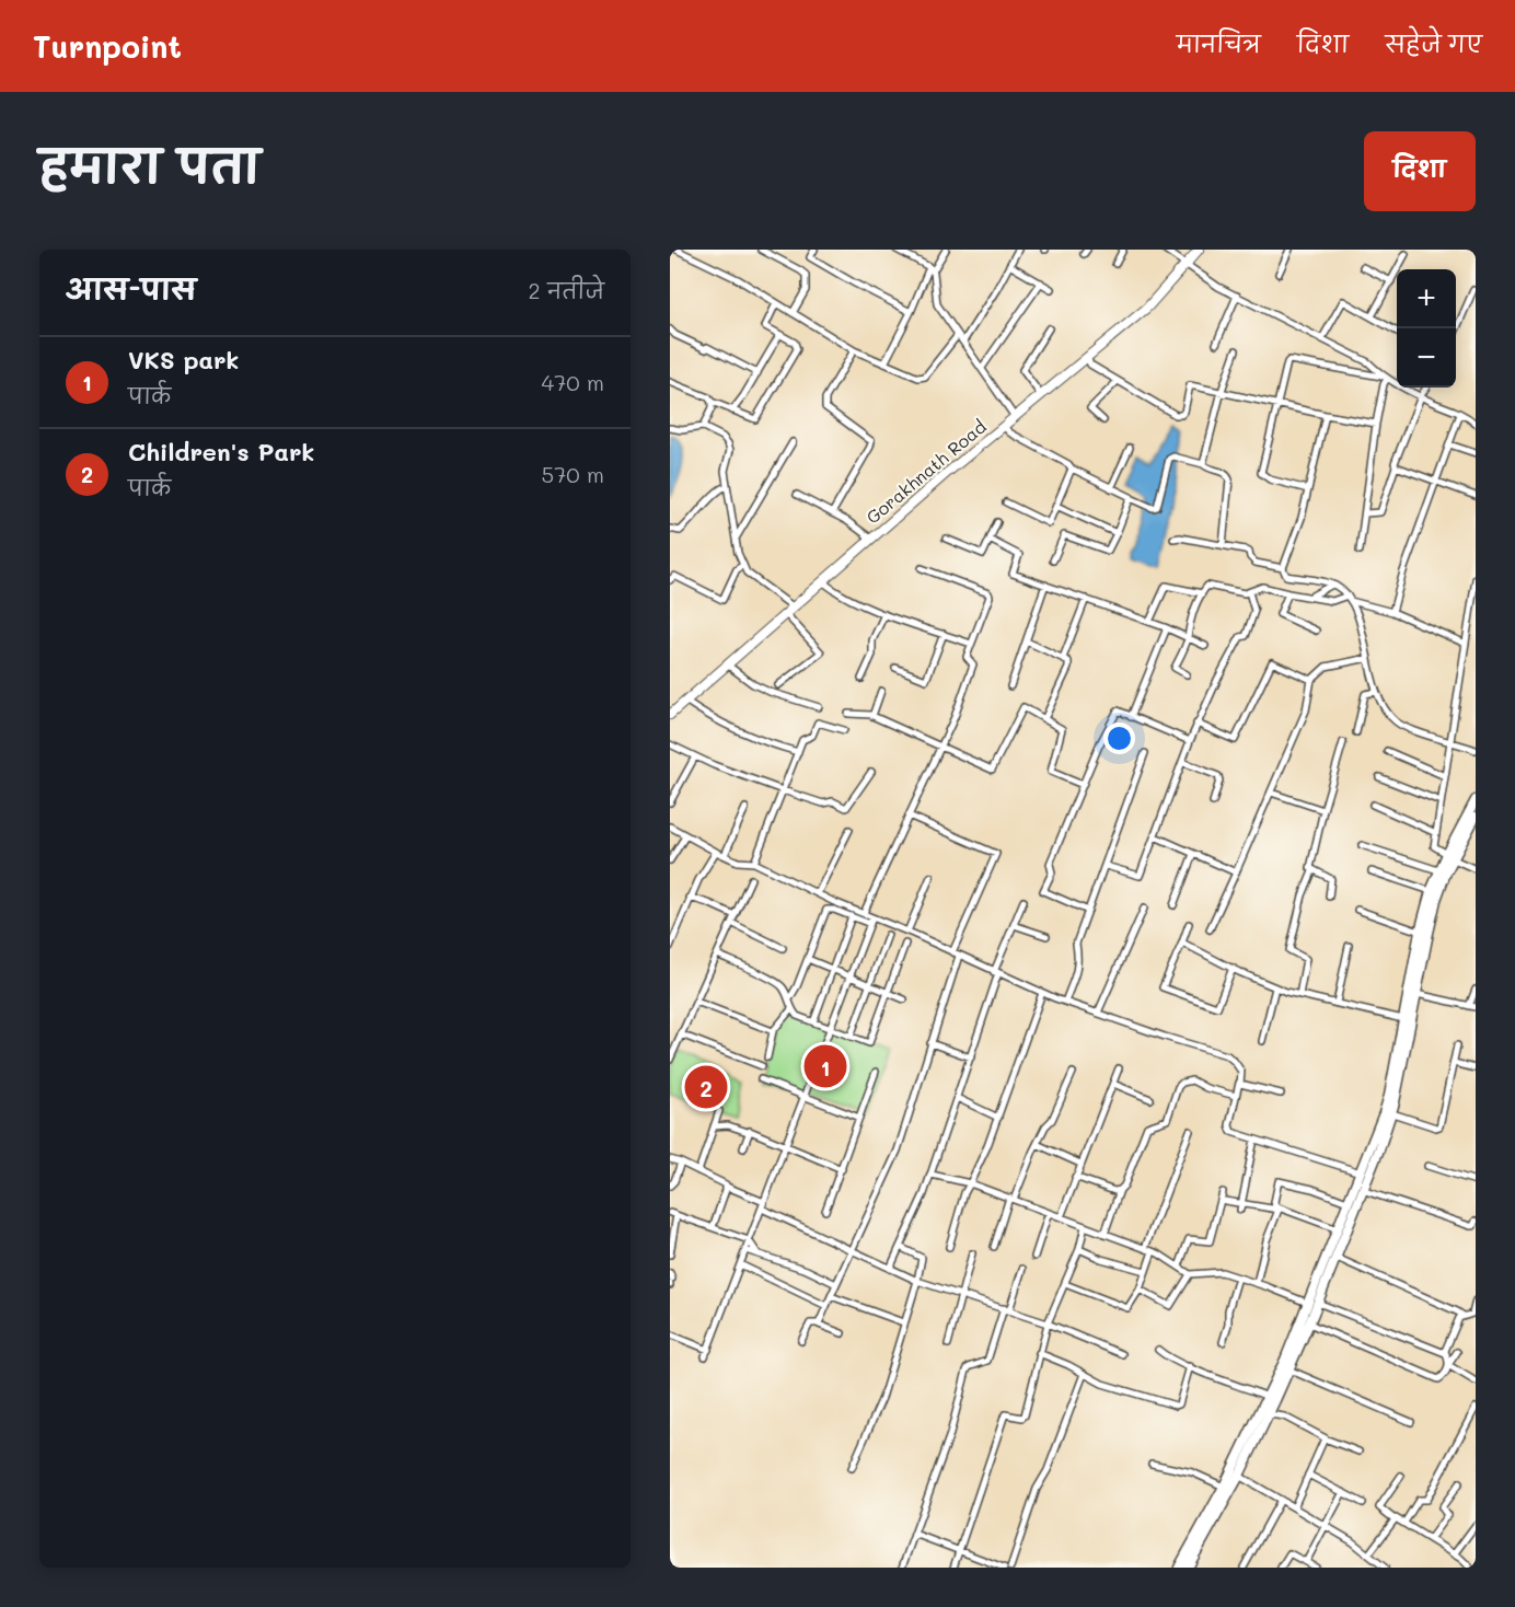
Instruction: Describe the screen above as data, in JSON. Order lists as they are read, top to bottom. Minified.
{"streets":{"main road":["Gorakhnath Road"]},"page":{"header":"Turnpoint","nav":["मानचित्र","दिशा","सहेजे गए"],"title":"हमारा पता","buttons":"दिशा","heading":["आस-पास","2 नतीजे"],"map_buttons":["+","−"],"list":[{"mark":"1","name":"VKS park","note":"पार्क","value":"470 m"},{"mark":"2","name":"Children's Park","note":"पार्क","value":"570 m"}],"pins":["1","2"]}}
